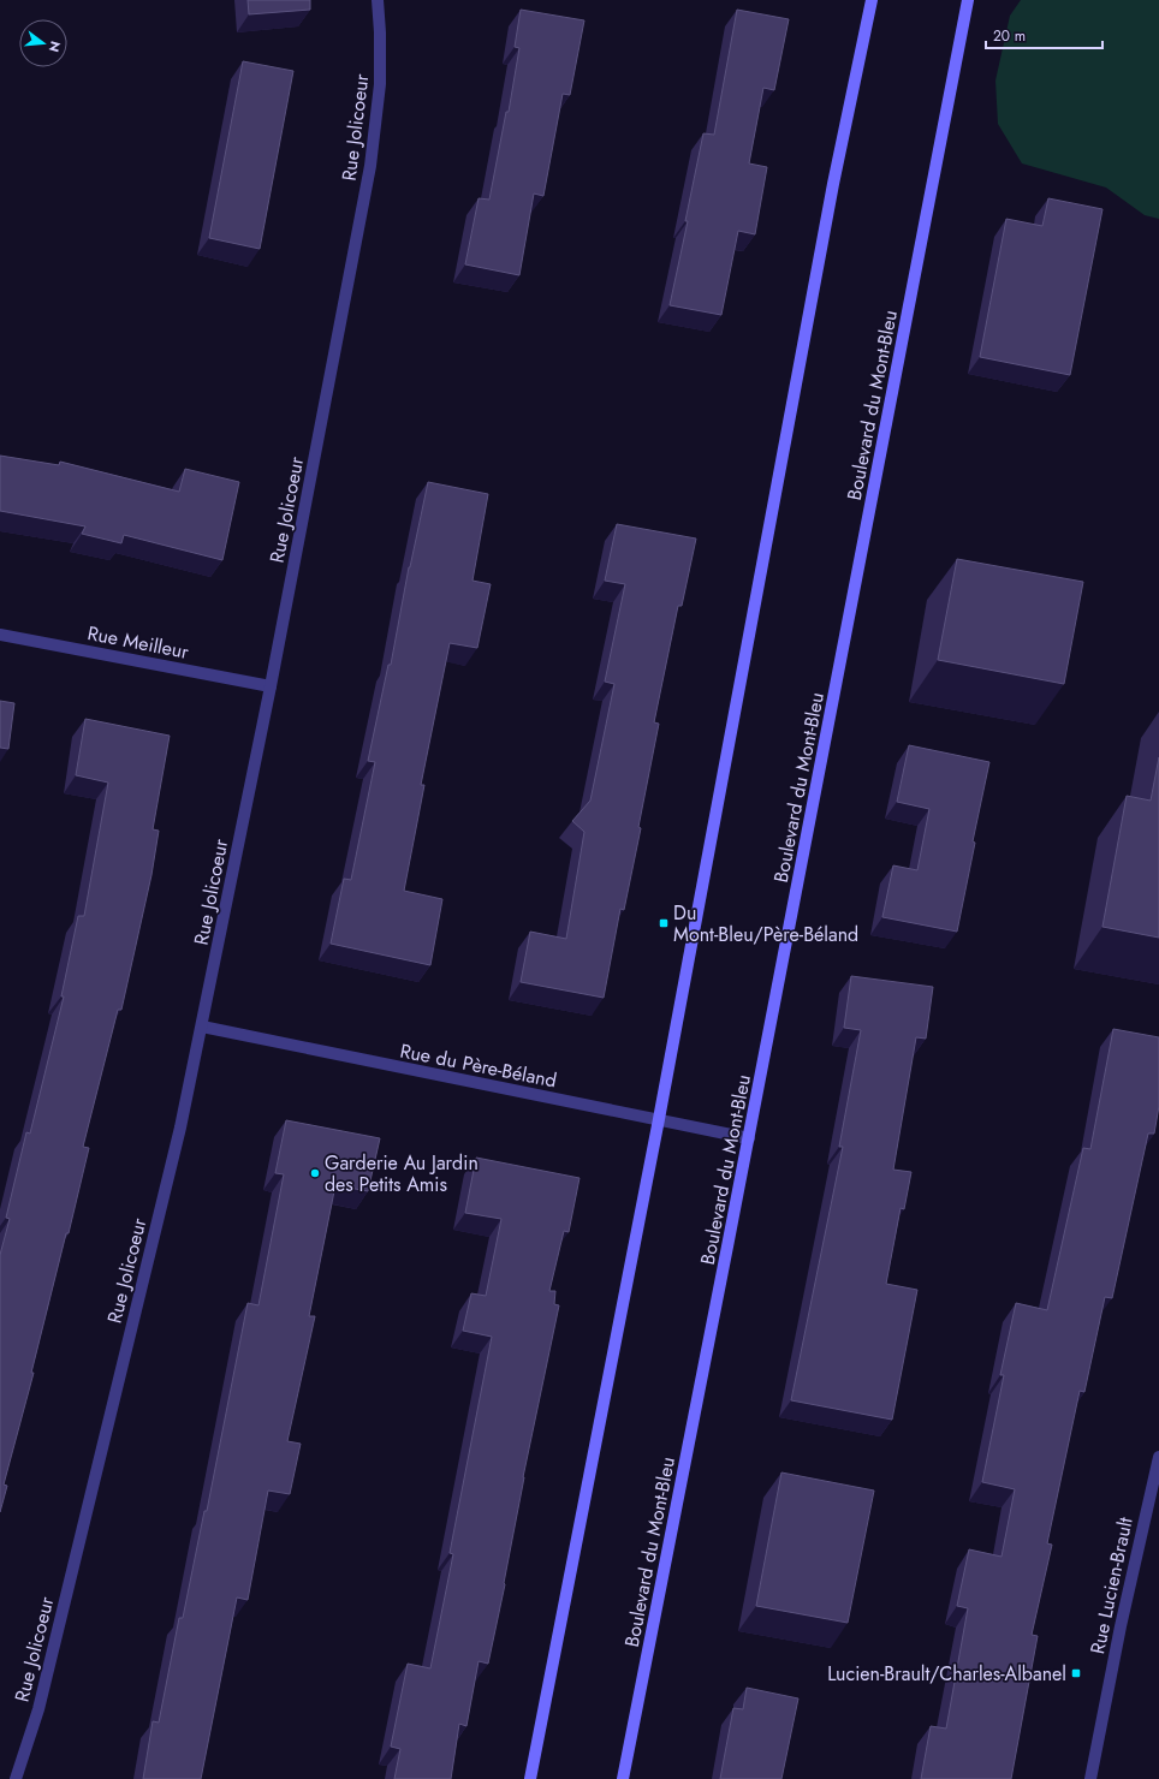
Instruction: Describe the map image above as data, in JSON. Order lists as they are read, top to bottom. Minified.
{"streets":{"street":["Rue Jolicoeur","Boulevard du Mont-Bleu","Rue Meilleur","Rue du Père-Béland","Rue Lucien-Brault"]},"crossings":[["Rue Jolicoeur","Rue Meilleur"],["Rue Jolicoeur","Rue du Père-Béland"],["Boulevard du Mont-Bleu","Rue du Père-Béland"]],"places":{"transit":["Du Mont-Bleu/Père-Béland","Lucien-Brault/Charles-Albanel"],"other":["Garderie Au Jardin des Petits Amis"]},"scale_bar":"20 m","north":"right"}
